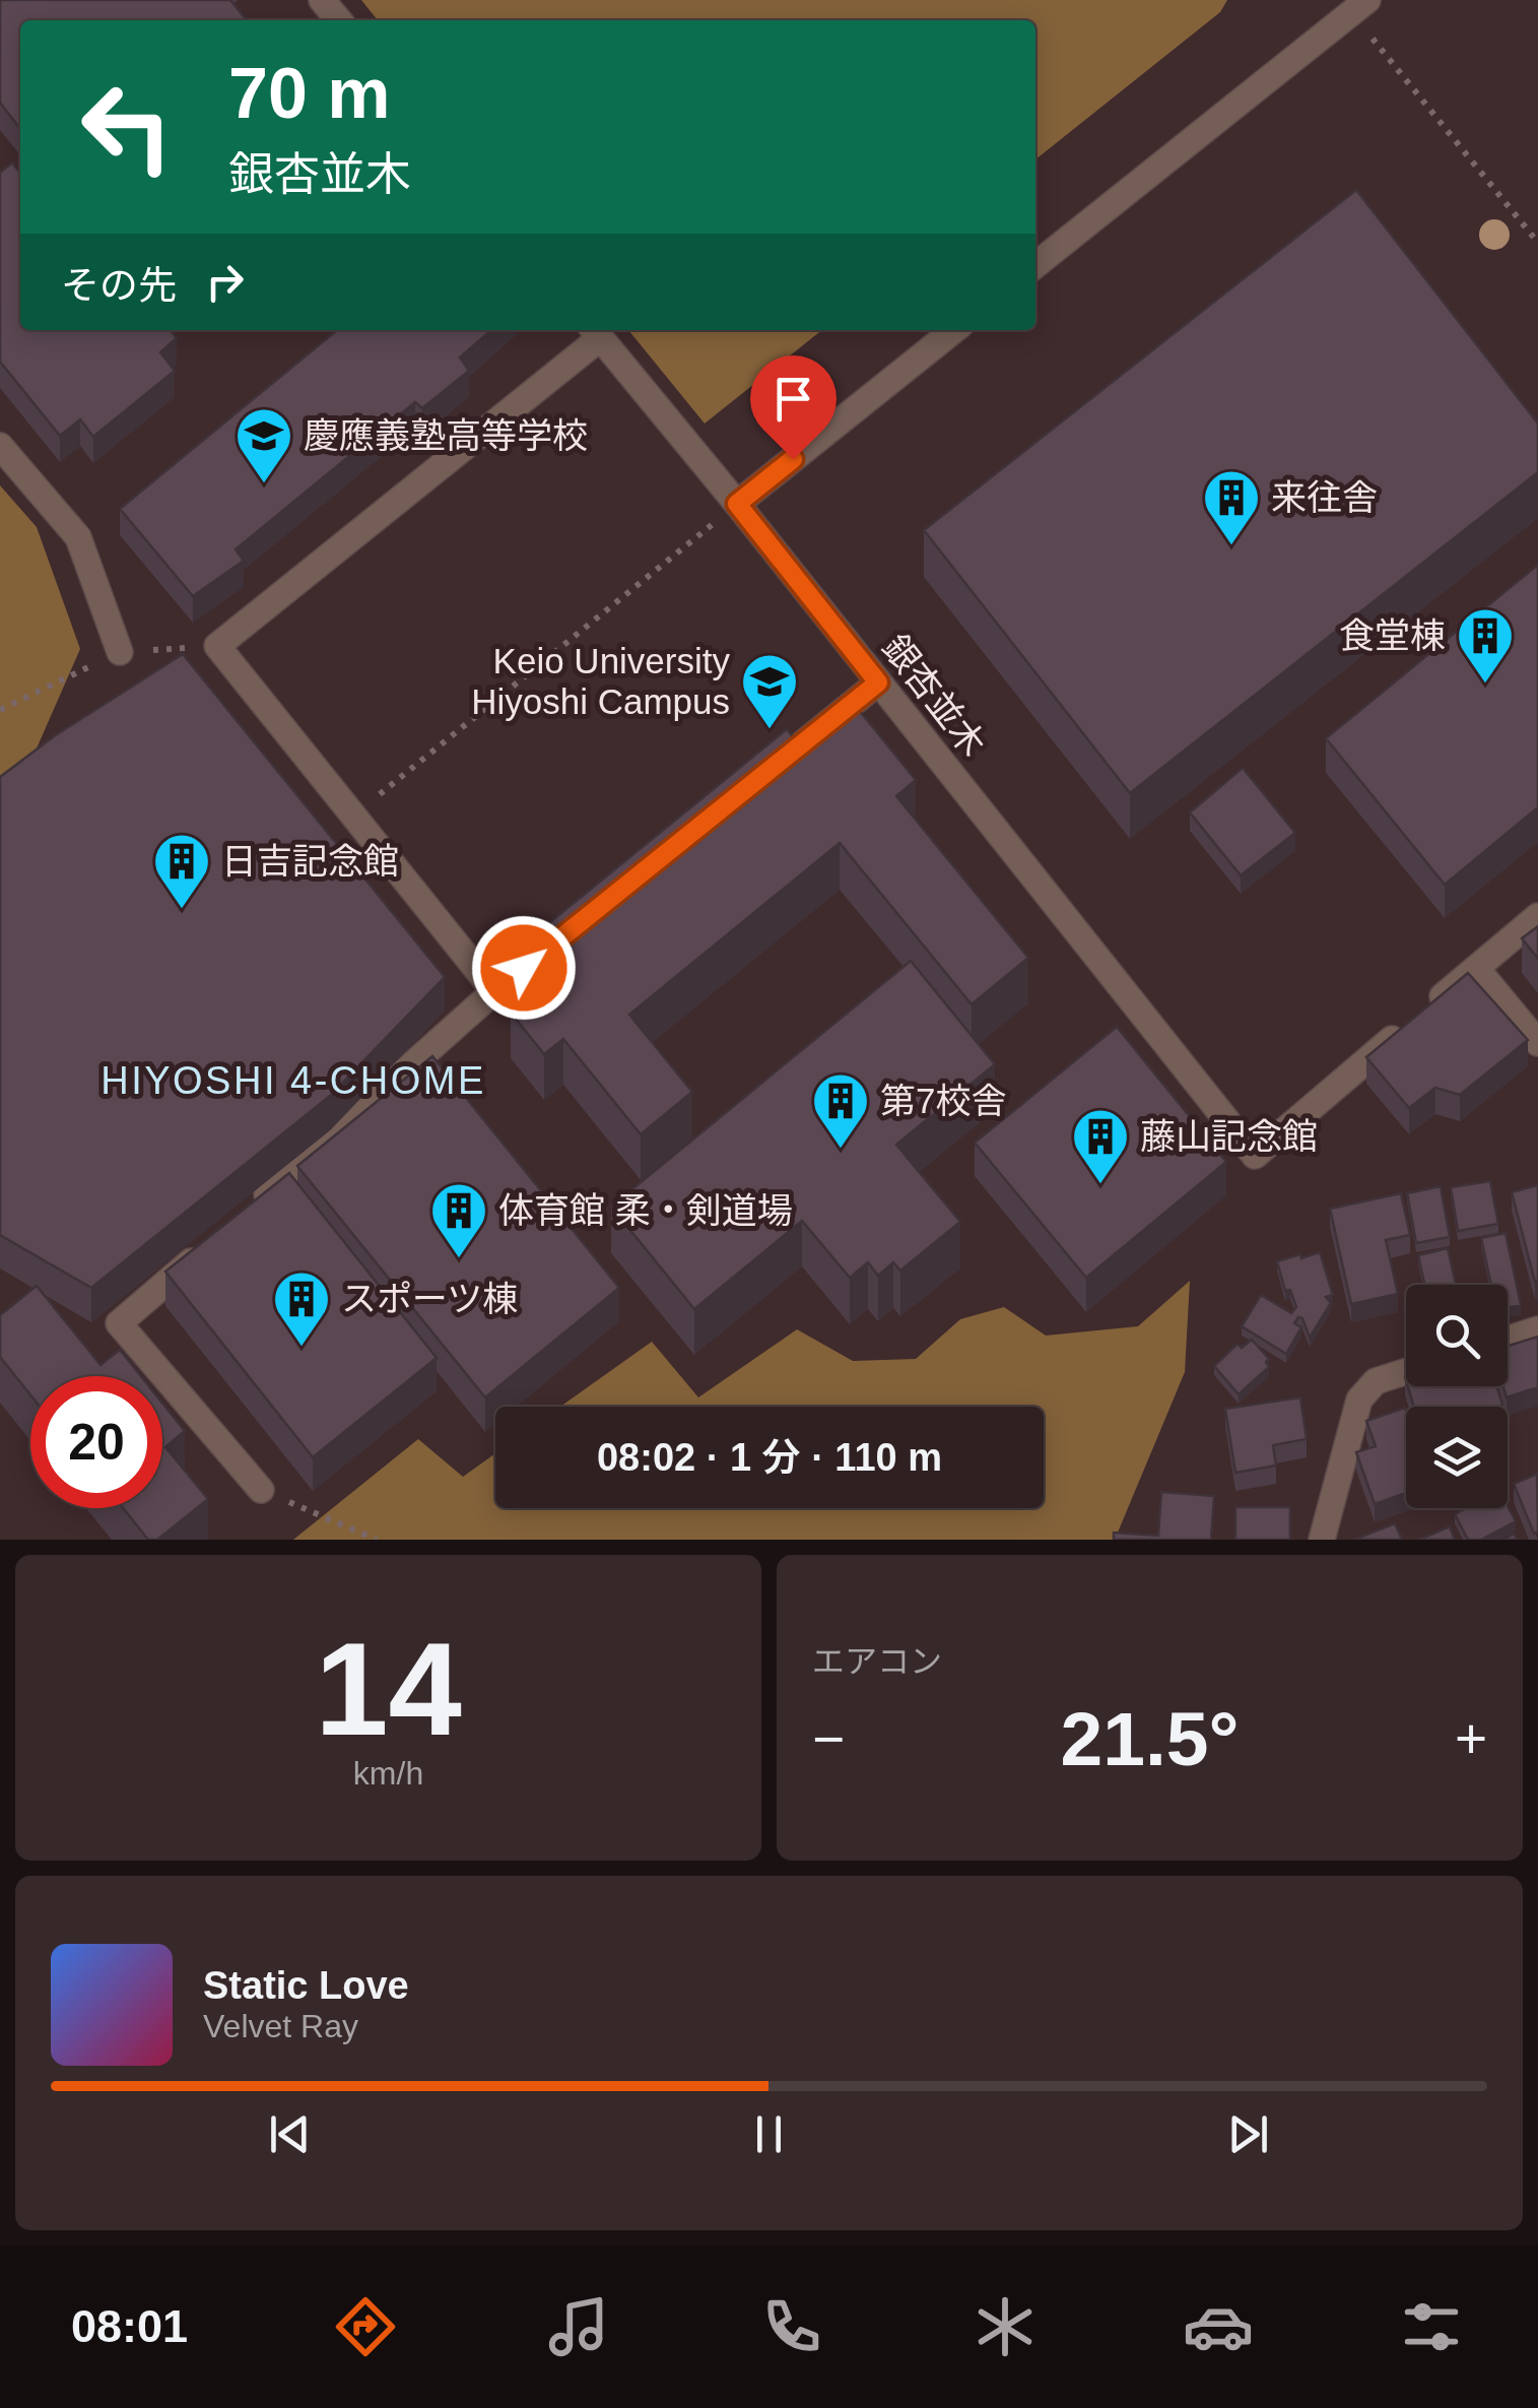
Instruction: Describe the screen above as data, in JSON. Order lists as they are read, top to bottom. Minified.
{"streets":{"lane":["銀杏並木"]},"districts":["HIYOSHI 4-CHOME"],"places":{"school or university":["慶應義塾高等学校","Keio University Hiyoshi Campus"],"building":["来往舎","食堂棟","日吉記念館","第7校舎","藤山記念館","体育館 柔・剣道場","スポーツ棟"]},"page":{"turn":["70 m","銀杏並木"],"then":"その先","limit":"20","trip":"08:02 · 1 分 · 110 m","tile":[["14","km/h"],"エアコン"],"heat":["−","21.5°","+"],"song":["Static Love","Velvet Ray"],"tabs":"08:01"}}
